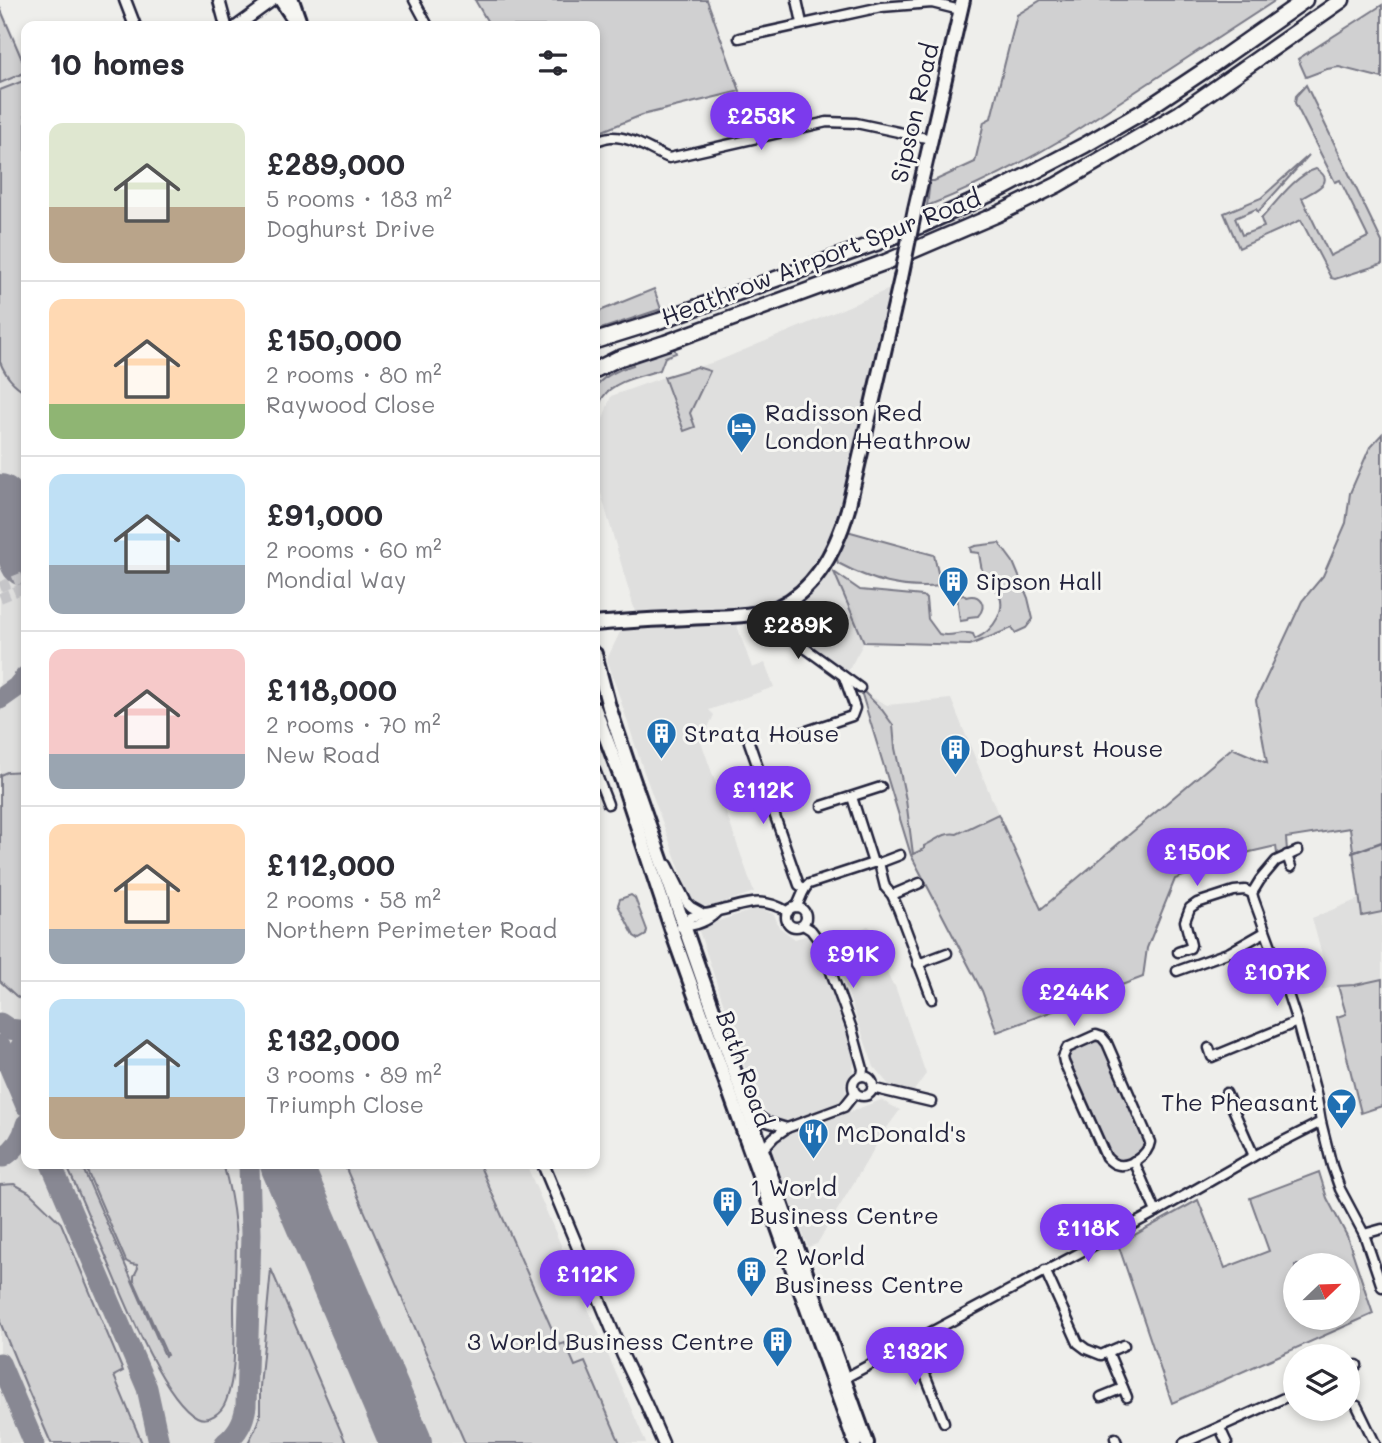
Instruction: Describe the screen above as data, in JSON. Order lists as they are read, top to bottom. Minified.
{"streets":{"highway":["Heathrow Airport Spur Road"],"main road":["Sipson Road","Bath Road"]},"places":{"hotel":["Radisson Red London Heathrow"],"building":["Sipson Hall","Strata House","Doghurst House","1 World Business Centre","2 World Business Centre","3 World Business Centre"],"bar":["The Pheasant"],"restaurant":["McDonald's"]},"north":"top right","page":{"heading":"10 homes","price":["£253K","£289K","£112K","£150K","£91K","£107K","£244K","£118K","£112K","£132K"],"list":[{"name":"£289,000","note":"5 rooms · 183 m² · Doghurst Drive"},{"name":"£150,000","note":"2 rooms · 80 m² · Raywood Close"},{"name":"£91,000","note":"2 rooms · 60 m² · Mondial Way"},{"name":"£118,000","note":"2 rooms · 70 m² · New Road"},{"name":"£112,000","note":"2 rooms · 58 m² · Northern Perimeter Road"},{"name":"£132,000","note":"3 rooms · 89 m² · Triumph Close"}]}}
